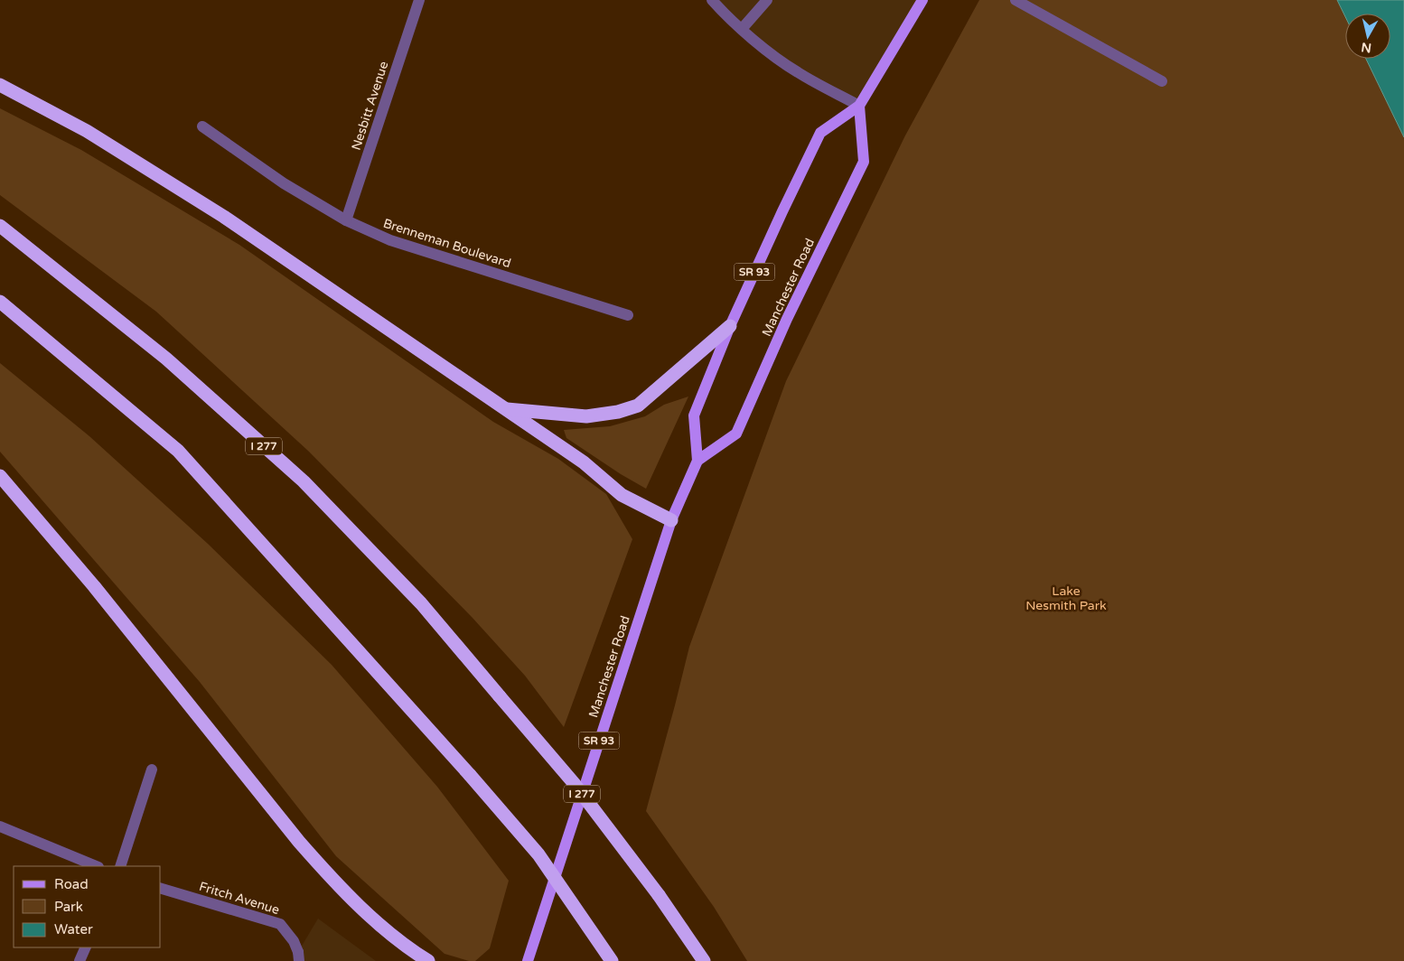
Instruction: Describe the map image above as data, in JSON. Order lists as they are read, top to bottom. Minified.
{"streets":{"highway":["I 277"],"main road":["SR 93","Manchester Road"],"street":["Nesbitt Avenue","Brenneman Boulevard","Fritch Avenue"]},"crossings":[["Nesbitt Avenue","Brenneman Boulevard"]],"parks":["Lake Nesmith Park"],"legend":["Road","Park","Water"],"north":"bottom"}
